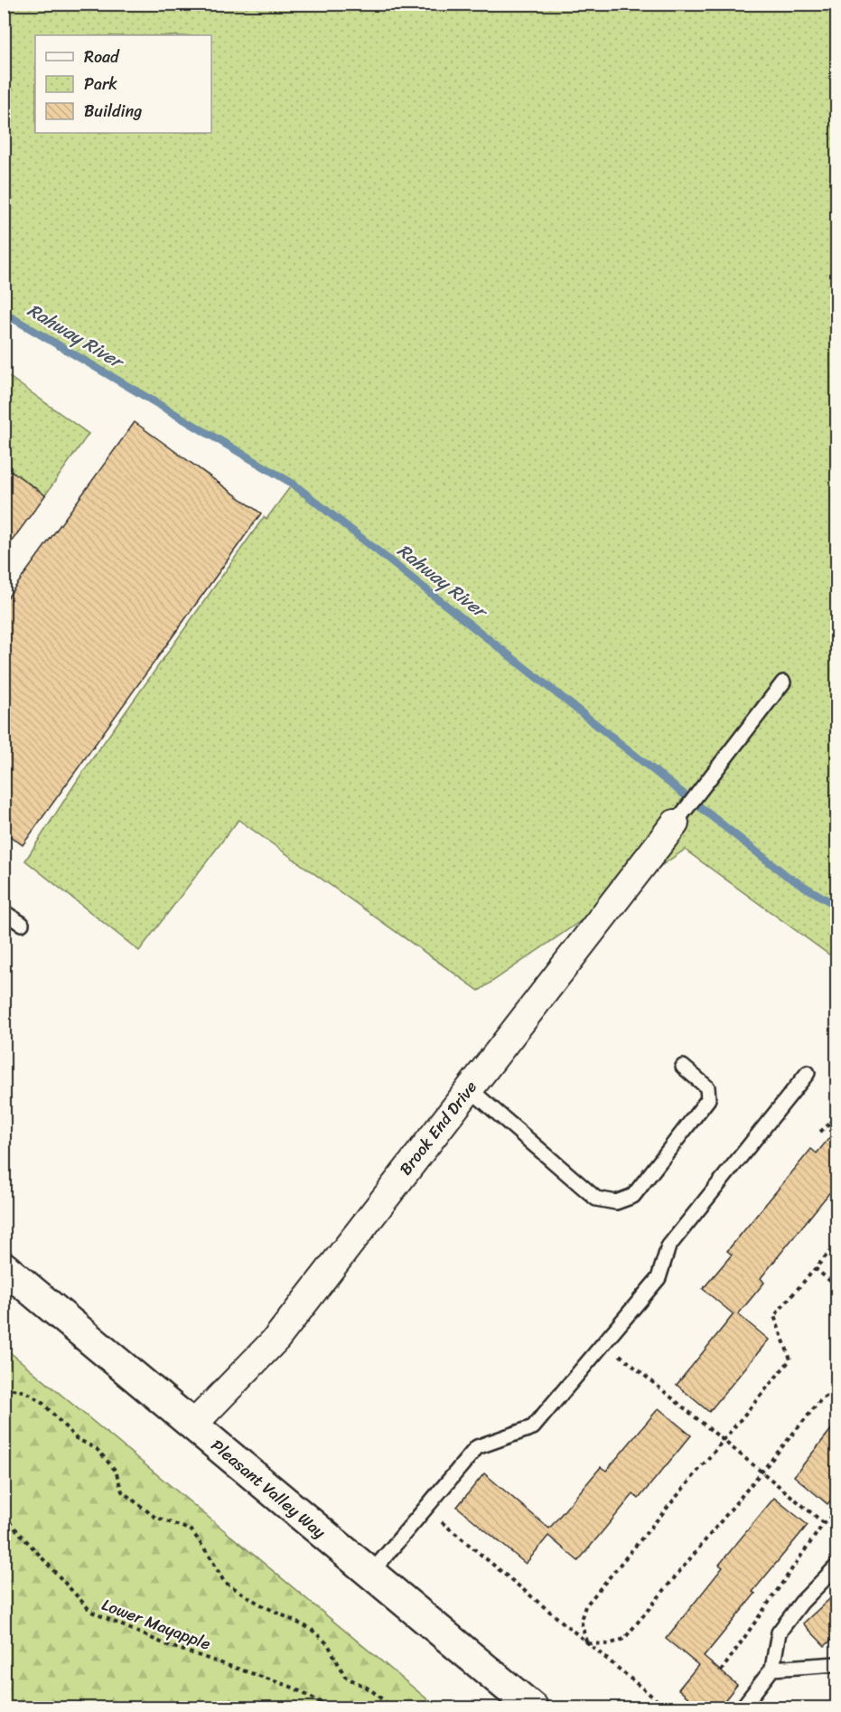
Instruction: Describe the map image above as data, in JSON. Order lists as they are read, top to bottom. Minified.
{"streets":{"main road":["Pleasant Valley Way"],"street":["Brook End Drive"],"path":["Lower Mayapple"]},"crossings":[["Brook End Drive","Pleasant Valley Way"]],"water":["Rahway River"],"legend":["Road","Park","Building"]}
